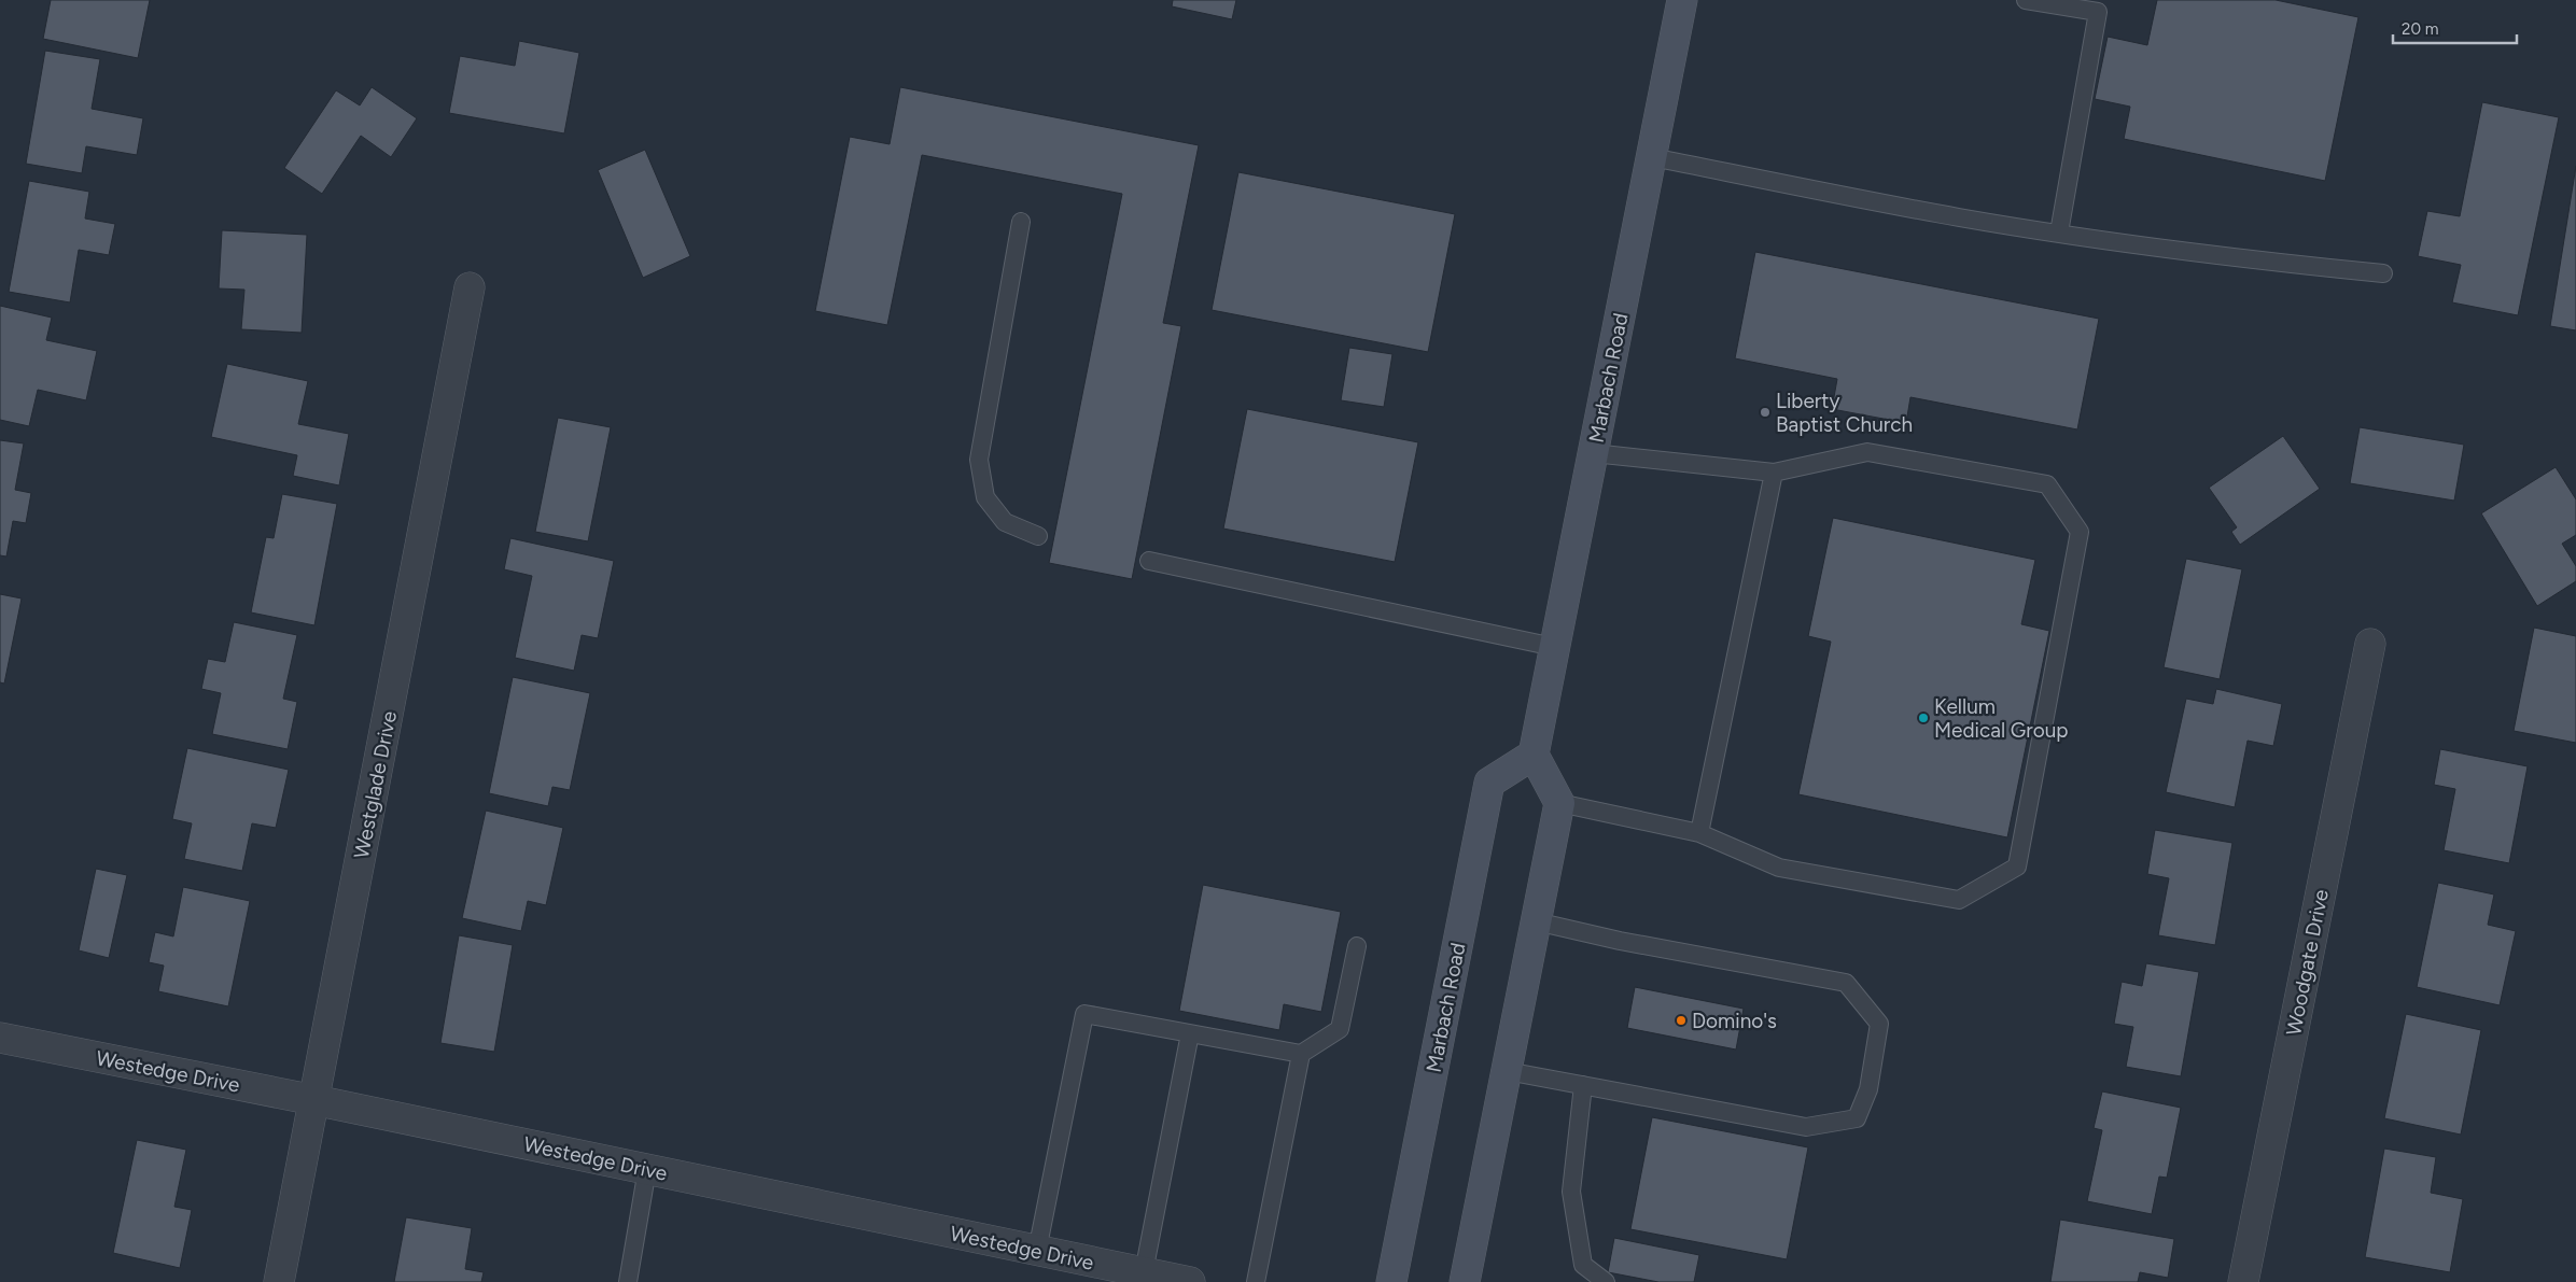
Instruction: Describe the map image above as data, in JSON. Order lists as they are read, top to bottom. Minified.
{"streets":{"main road":["Marbach Road"],"street":["Westglade Drive","Woodgate Drive","Westedge Drive"]},"crossings":[["Westglade Drive","Westedge Drive"]],"places":["Liberty Baptist Church","Kellum Medical Group","Domino's"],"scale_bar":"20 m"}
